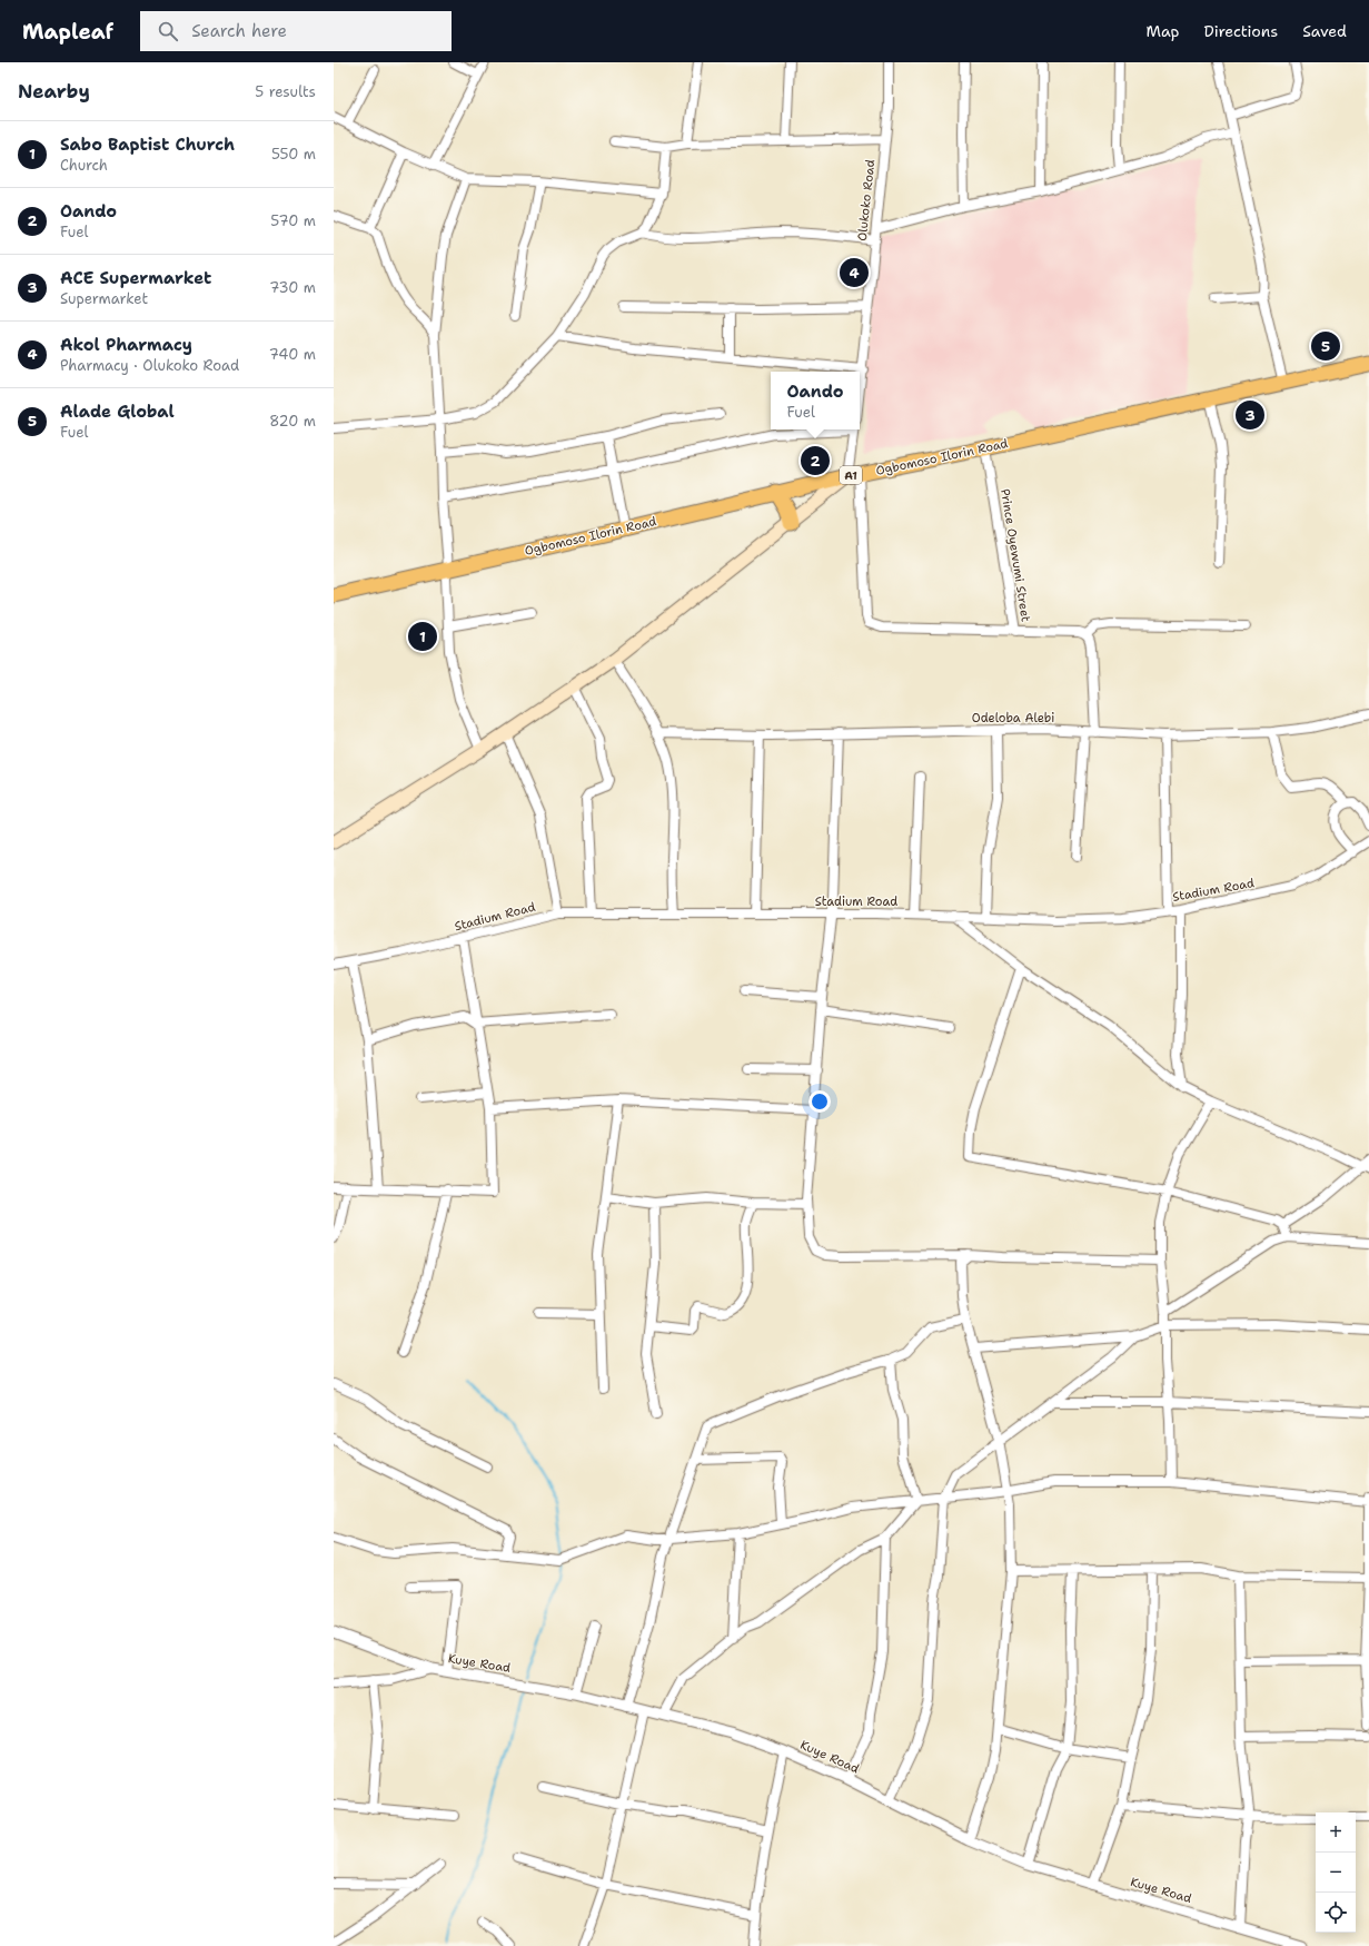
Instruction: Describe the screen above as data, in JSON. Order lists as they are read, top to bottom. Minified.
{"streets":{"highway":["Ogbomoso Ilorin Road","A1"],"street":["Olukoko Road","Prince Oyewumi Street","Odeloba Alebi","Stadium Road","Kuye Road"]},"crossings":[["Ogbomoso Ilorin Road","Prince Oyewumi Street"]],"page":{"header":"Mapleaf","search":"Search here","nav":["Map","Directions","Saved"],"heading":["Nearby","5 results"],"list":[{"mark":"1","name":"Sabo Baptist Church","note":"Church","value":"550 m"},{"mark":"2","name":"Oando","note":"Fuel","value":"570 m"},{"mark":"3","name":"ACE Supermarket","note":"Supermarket","value":"730 m"},{"mark":"4","name":"Akol Pharmacy","note":"Pharmacy · Olukoko Road","value":"740 m"},{"mark":"5","name":"Alade Global","note":"Fuel","value":"820 m"}],"pins":["4","5","3","2","1"],"popup":["Oando","Fuel"],"map_buttons":["+","−"]}}
